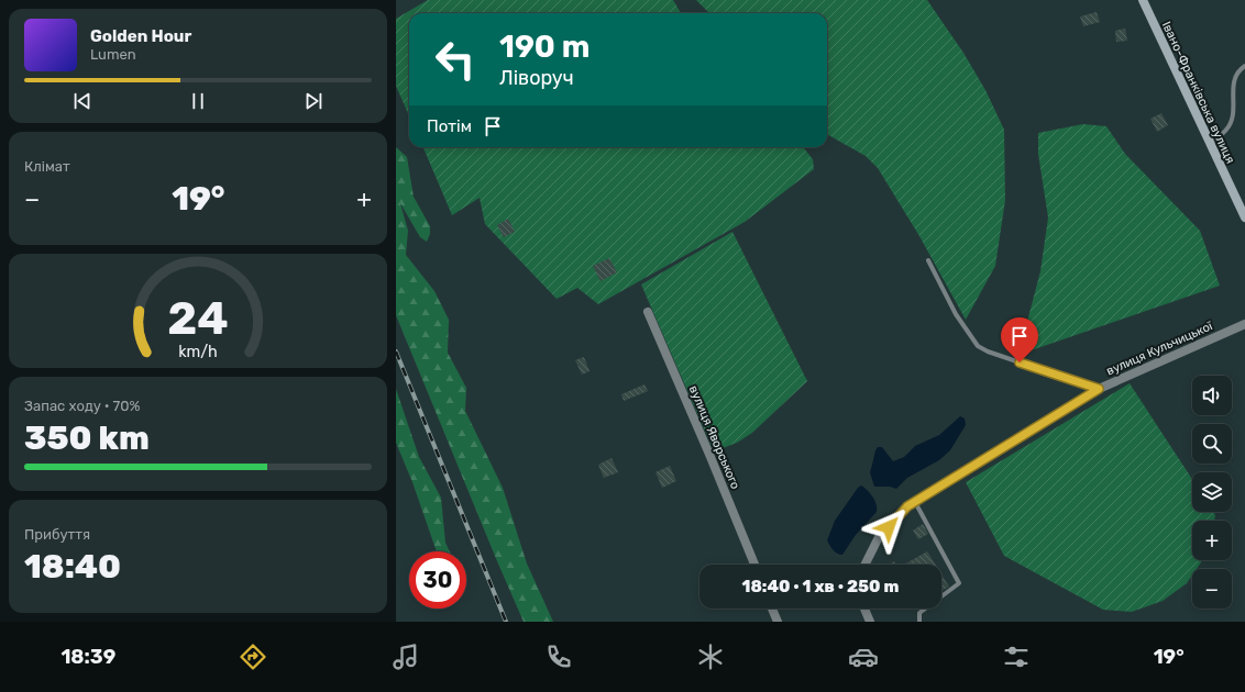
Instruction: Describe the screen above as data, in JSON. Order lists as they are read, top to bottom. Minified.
{"streets":{"main road":["Івано-Франківська вулиця"],"street":["вулиця Кульчицької","вулиця Яворського"]},"page":{"turn":["190 m","Ліворуч"],"song":["Golden Hour","Lumen"],"then":"Потім","tile":["Клімат",["Запас ходу · 70%","350 km"],["Прибуття","18:40"]],"heat":["−","19°","+"],"map_buttons":["+","−"],"limit":"30","trip":"18:40 · 1 хв · 250 m","tabs":["18:39","19°"],"gauge":["24","km/h"]}}
